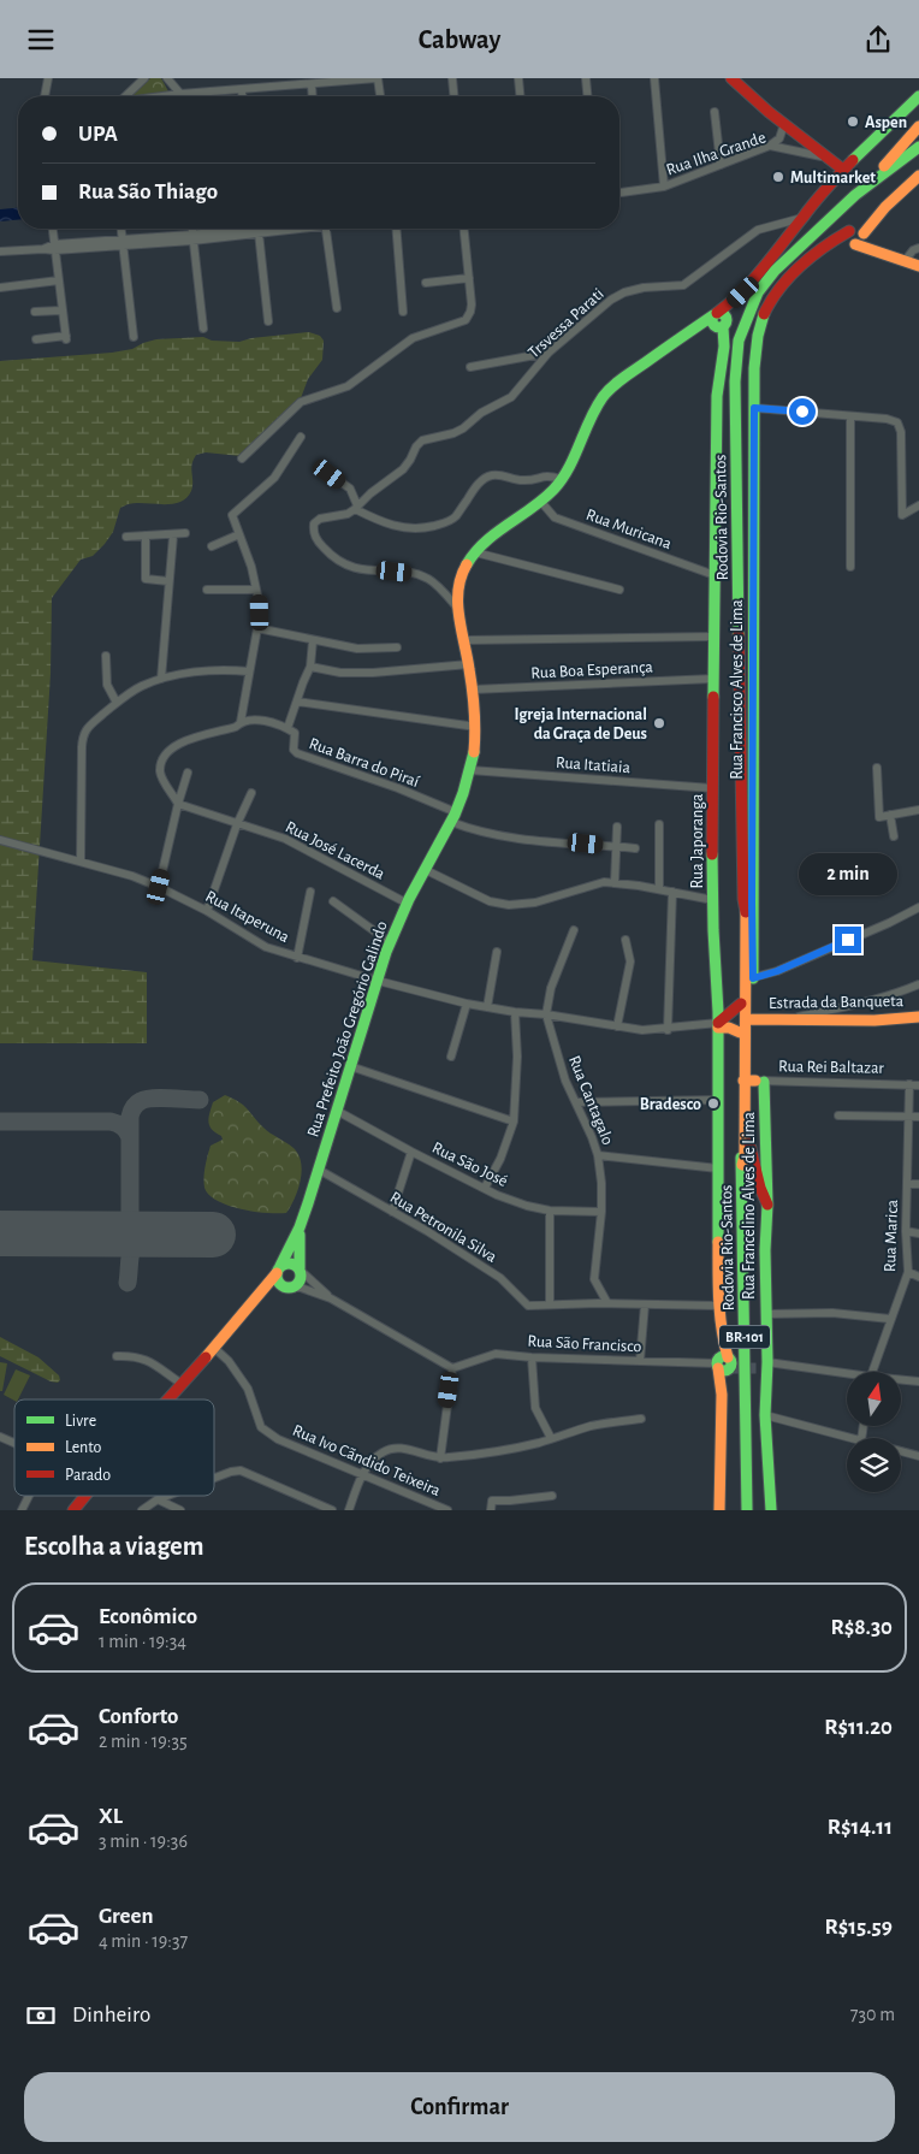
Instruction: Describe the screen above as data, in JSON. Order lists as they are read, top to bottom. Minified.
{"streets":{"main road":["Rodovia Rio-Santos","Rua Francisco Alves de Lima","Rua Japoranga","Estrada da Banqueta","Rua Prefeito João Gregório Galindo","Rua Francelino Alves de Lima","BR-101"],"street":["Rua Ilha Grande","Trsvessa Parati","Rua Muricana","Rua Boa Esperança","Rua Barra do Piraí","Rua Itatiaia","Rua José Lacerda","Rua Itaperuna","Rua Rei Baltazar","Rua Cantagalo","Rua São José","Rua Petronila Silva","Rua Marica","Rua São Francisco","Rua Ivo Cãndido Teixeira"]},"crossings":[["Trsvessa Parati","Rua Prefeito João Gregório Galindo"],["Rodovia Rio-Santos","Rua Francisco Alves de Lima"],["Rodovia Rio-Santos","Estrada da Banqueta"],["Rodovia Rio-Santos","Rua Rei Baltazar"],["Rodovia Rio-Santos","Rua Francelino Alves de Lima"],["Rua Muricana","Rua Japoranga"],["Rua Muricana","Rua Prefeito João Gregório Galindo"],["Rua Boa Esperança","Rua Japoranga"],["Rua Boa Esperança","Rua Prefeito João Gregório Galindo"],["Rua Barra do Piraí","Rua Prefeito João Gregório Galindo"],["Rua Itatiaia","Rua Japoranga"],["Rua Itatiaia","Rua Prefeito João Gregório Galindo"],["Rua Japoranga","Rua Prefeito João Gregório Galindo"],["Rua José Lacerda","Rua Prefeito João Gregório Galindo"],["Rua Itaperuna","Rua Prefeito João Gregório Galindo"],["Rua Itaperuna","Rua Cantagalo"],["Rua Prefeito João Gregório Galindo","Rua São José"],["Rua Prefeito João Gregório Galindo","Rua Petronila Silva"],["Rua Prefeito João Gregório Galindo","Rua Ivo Cãndido Teixeira"],["Rua Rei Baltazar","Rua Francelino Alves de Lima"],["Rua Rei Baltazar","Rua Marica"],["Rua Cantagalo","Rua São José"],["Rua Cantagalo","Rua Petronila Silva"]],"places":["Aspen","Multimarket","Igreja Internacional da Graça de Deus","Bradesco"],"legend":["Livre","Lento","Parado"],"north":"top","page":{"header":"Cabway","banner":["UPA","Rua São Thiago"],"bubble":"2 min","heading":"Escolha a viagem","list":[{"name":"Econômico","note":"1 min · 19:34","value":"R$8.30"},{"name":"Conforto","note":"2 min · 19:35","value":"R$11.20"},{"name":"XL","note":"3 min · 19:36","value":"R$14.11"},{"name":"Green","note":"4 min · 19:37","value":"R$15.59"}],"pay":["Dinheiro","730 m"],"buttons":"Confirmar"}}
